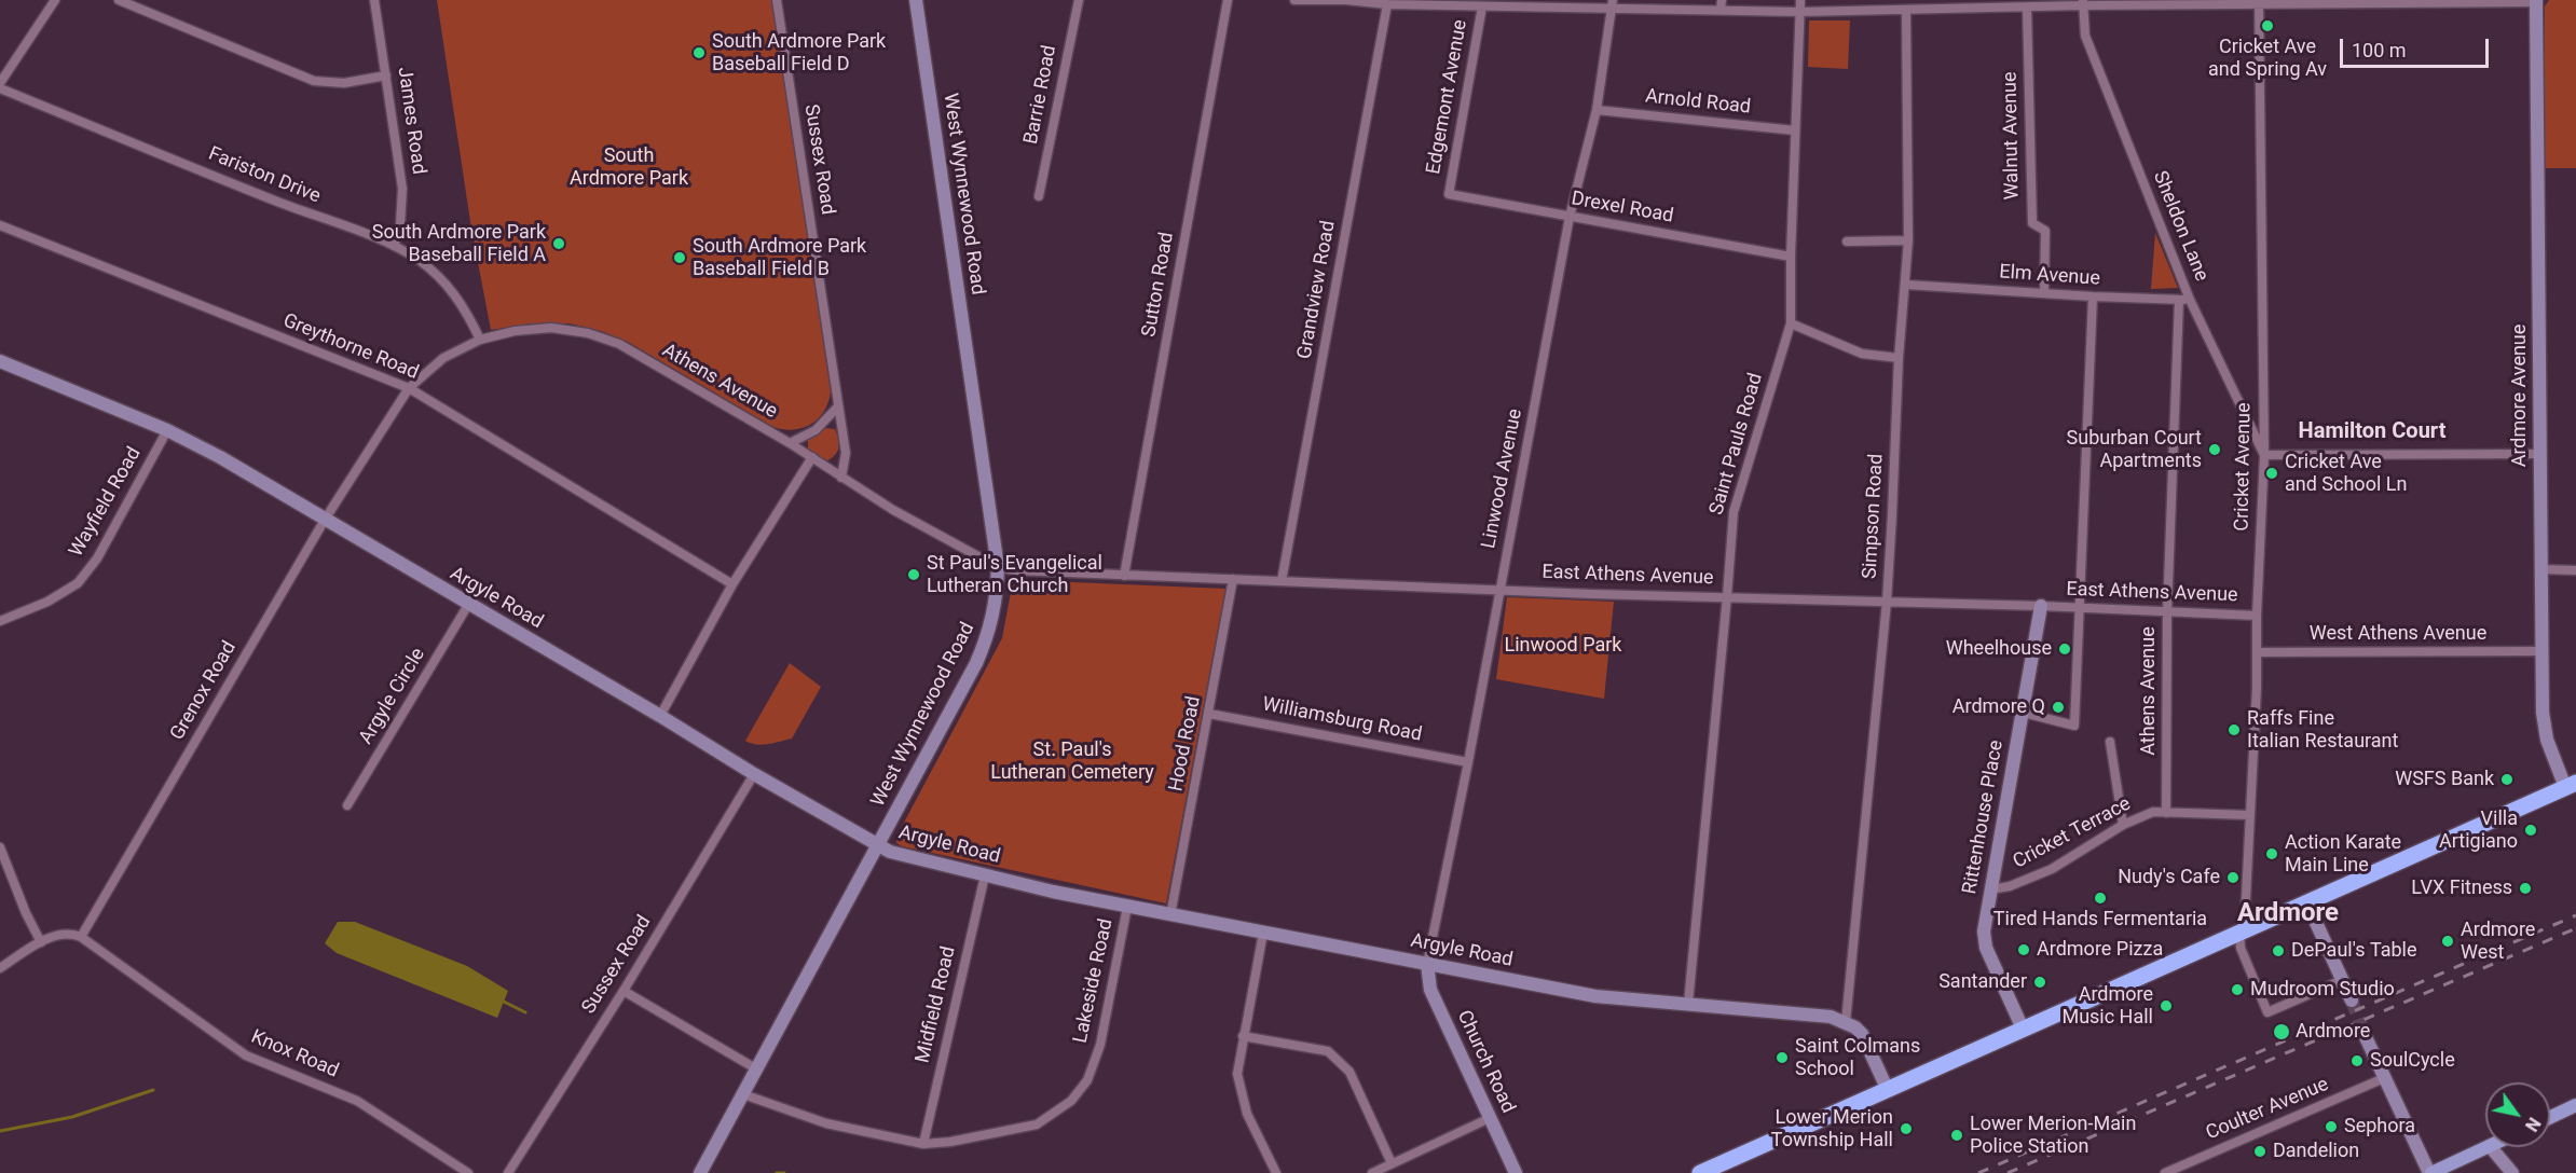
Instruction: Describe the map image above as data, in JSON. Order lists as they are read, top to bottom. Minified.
{"streets":{"street":["Barrie Road","Edgemont Avenue","Arnold Road","James Road","Walnut Avenue","Sussex Road","Fariston Drive","West Wynnewood Road","Drexel Road","Sheldon Lane","Elm Avenue","Sutton Road","Grandview Road","Greythorne Road","Athens Avenue","Ardmore Avenue","Saint Pauls Road","Cricket Avenue","Linwood Avenue","Wayfield Road","Simpson Road","East Athens Avenue","Argyle Road","West Athens Avenue","Grenox Road","Argyle Circle","Williamsburg Road","Hood Road","Rittenhouse Place","Cricket Terrace","Lakeside Road","Midfield Road","Knox Road","Church Road","Coulter Avenue"]},"crossings":[["Edgemont Avenue","Drexel Road"],["Arnold Road","Saint Pauls Road"],["Arnold Road","Linwood Avenue"],["James Road","Fariston Drive"],["Walnut Avenue","Elm Avenue"],["Sussex Road","Athens Avenue"],["Sussex Road","Argyle Road"],["Fariston Drive","Athens Avenue"],["West Wynnewood Road","Athens Avenue"],["West Wynnewood Road","East Athens Avenue"],["West Wynnewood Road","Argyle Road"],["West Wynnewood Road","Lakeside Road"],["Drexel Road","Saint Pauls Road"],["Drexel Road","Linwood Avenue"],["Sheldon Lane","Elm Avenue"],["Sheldon Lane","Cricket Avenue"],["Elm Avenue","Athens Avenue"],["Elm Avenue","Simpson Road"],["Sutton Road","East Athens Avenue"],["Grandview Road","East Athens Avenue"],["Greythorne Road","Athens Avenue"],["Greythorne Road","Grenox Road"],["Athens Avenue","East Athens Avenue"],["Athens Avenue","Grenox Road"],["Athens Avenue","Cricket Terrace"],["Ardmore Avenue","West Athens Avenue"],["Saint Pauls Road","East Athens Avenue"],["Saint Pauls Road","Argyle Road"],["Cricket Avenue","East Athens Avenue"],["Cricket Avenue","West Athens Avenue"],["Cricket Avenue","Cricket Terrace"],["Linwood Avenue","East Athens Avenue"],["Linwood Avenue","Argyle Road"],["Linwood Avenue","Williamsburg Road"],["Linwood Avenue","Church Road"],["Wayfield Road","Argyle Road"],["Simpson Road","East Athens Avenue"],["Simpson Road","Argyle Road"],["East Athens Avenue","Hood Road"],["East Athens Avenue","Rittenhouse Place"],["Argyle Road","Grenox Road"],["Argyle Road","Argyle Circle"],["Argyle Road","Hood Road"],["Argyle Road","Lakeside Road"],["Argyle Road","Midfield Road"],["Argyle Road","Church Road"],["Grenox Road","Knox Road"],["Williamsburg Road","Hood Road"],["Rittenhouse Place","Cricket Terrace"],["Lakeside Road","Midfield Road"]],"districts":["Hamilton Court","Ardmore"],"parks":["South Ardmore Park","Linwood Park","St. Paul's Lutheran Cemetery"],"places":["Cricket Ave and Spring Av","South Ardmore Park Baseball Field D","South Ardmore Park Baseball Field A","South Ardmore Park Baseball Field B","Suburban Court Apartments","Cricket Ave and School Ln","St Paul's Evangelical Lutheran Church","Wheelhouse","Ardmore Q","Raffs Fine Italian Restaurant","WSFS Bank","Villa Artigiano","Action Karate Main Line","Nudy's Cafe","LVX Fitness","Tired Hands Fermentaria","Ardmore West","Ardmore Pizza","DePaul's Table","Santander","Mudroom Studio","Ardmore Music Hall","Ardmore","Saint Colmans School","SoulCycle","Sephora","Lower Merion Township Hall","Lower Merion-Main Police Station","Dandelion"],"scale_bar":"100 m","north":"bottom right"}
